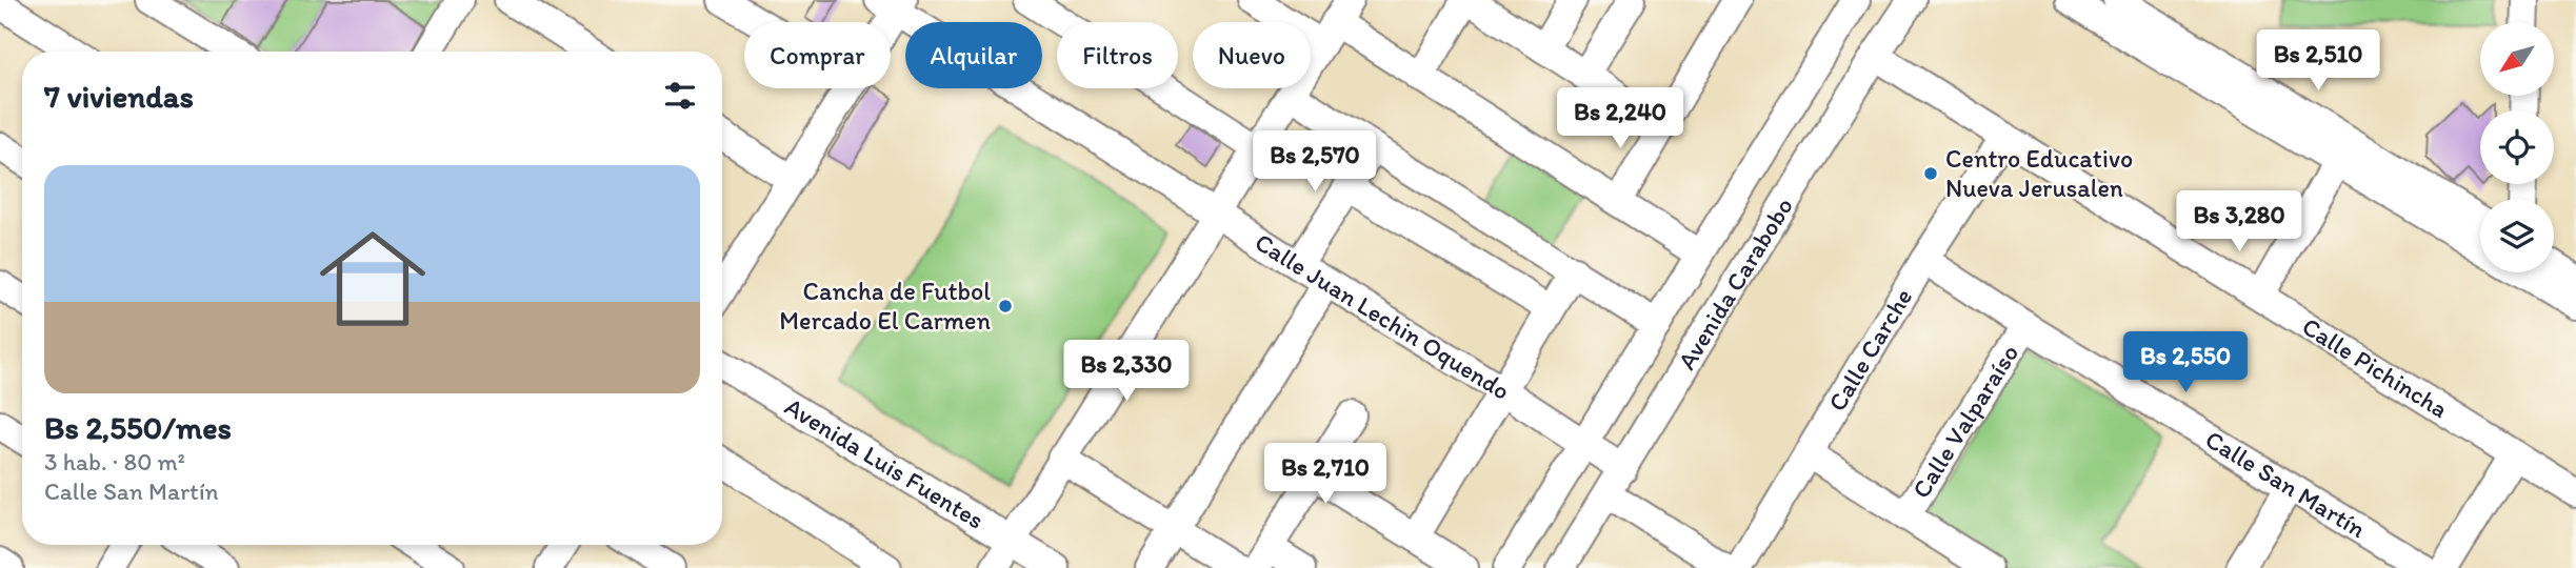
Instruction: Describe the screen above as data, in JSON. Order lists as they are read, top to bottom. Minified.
{"streets":{"street":["Avenida Carabobo","Calle Juan Lechin Oquendo","Calle Carche","Calle Pichincha","Calle Valparaíso","Avenida Luis Fuentes","Calle San Martín"]},"crossings":[["Avenida Carabobo","Calle Juan Lechin Oquendo"],["Avenida Carabobo","Calle Pichincha"],["Calle Carche","Calle Pichincha"],["Calle Carche","Calle San Martín"],["Calle Valparaíso","Calle San Martín"]],"places":["Centro Educativo Nueva Jerusalen","Cancha de Futbol Mercado El Carmen"],"north":"bottom left","page":{"chip":["Comprar","Alquilar","Filtros","Nuevo"],"price":["Bs 2,510","Bs 2,240","Bs 2,570","Bs 3,280","Bs 2,550","Bs 2,330","Bs 2,710"],"heading":"7 viviendas","list":[{"name":"Bs 2,550/mes","note":"3 hab. · 80 m² · Calle San Martín"}]}}
